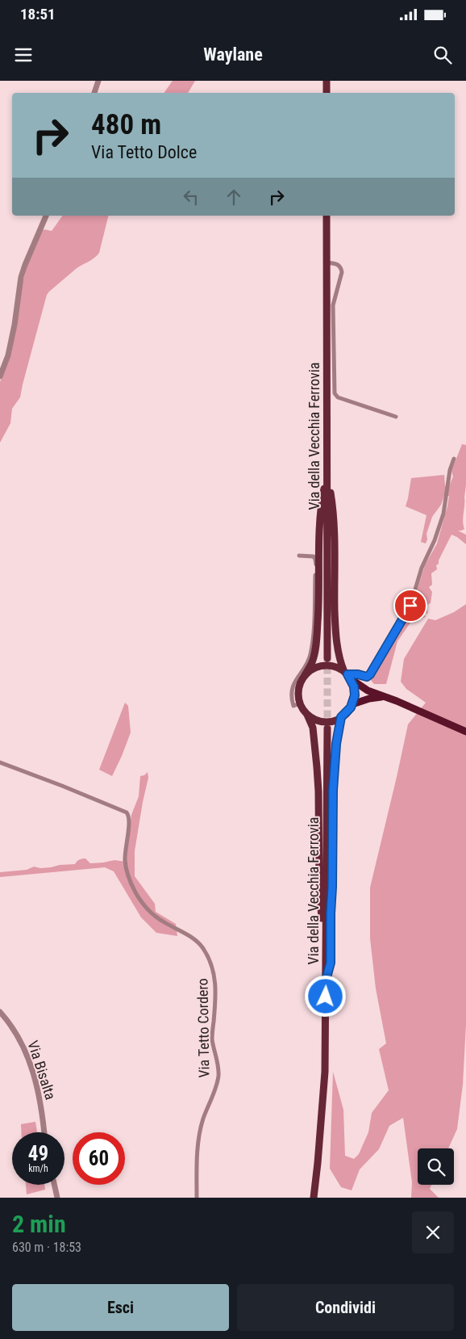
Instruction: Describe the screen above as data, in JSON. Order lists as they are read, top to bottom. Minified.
{"streets":{"main road":["Via della Vecchia Ferrovia"],"street":["Via Tetto Cordero","Via Bisalta"]},"page":{"status":"18:51","header":"Waylane","turn":["480 m","Via Tetto Dolce"],"speed":"49 km/h","limit":"60","heading":["2 min","630 m · 18:53"],"buttons":["Esci","Condividi"]}}
